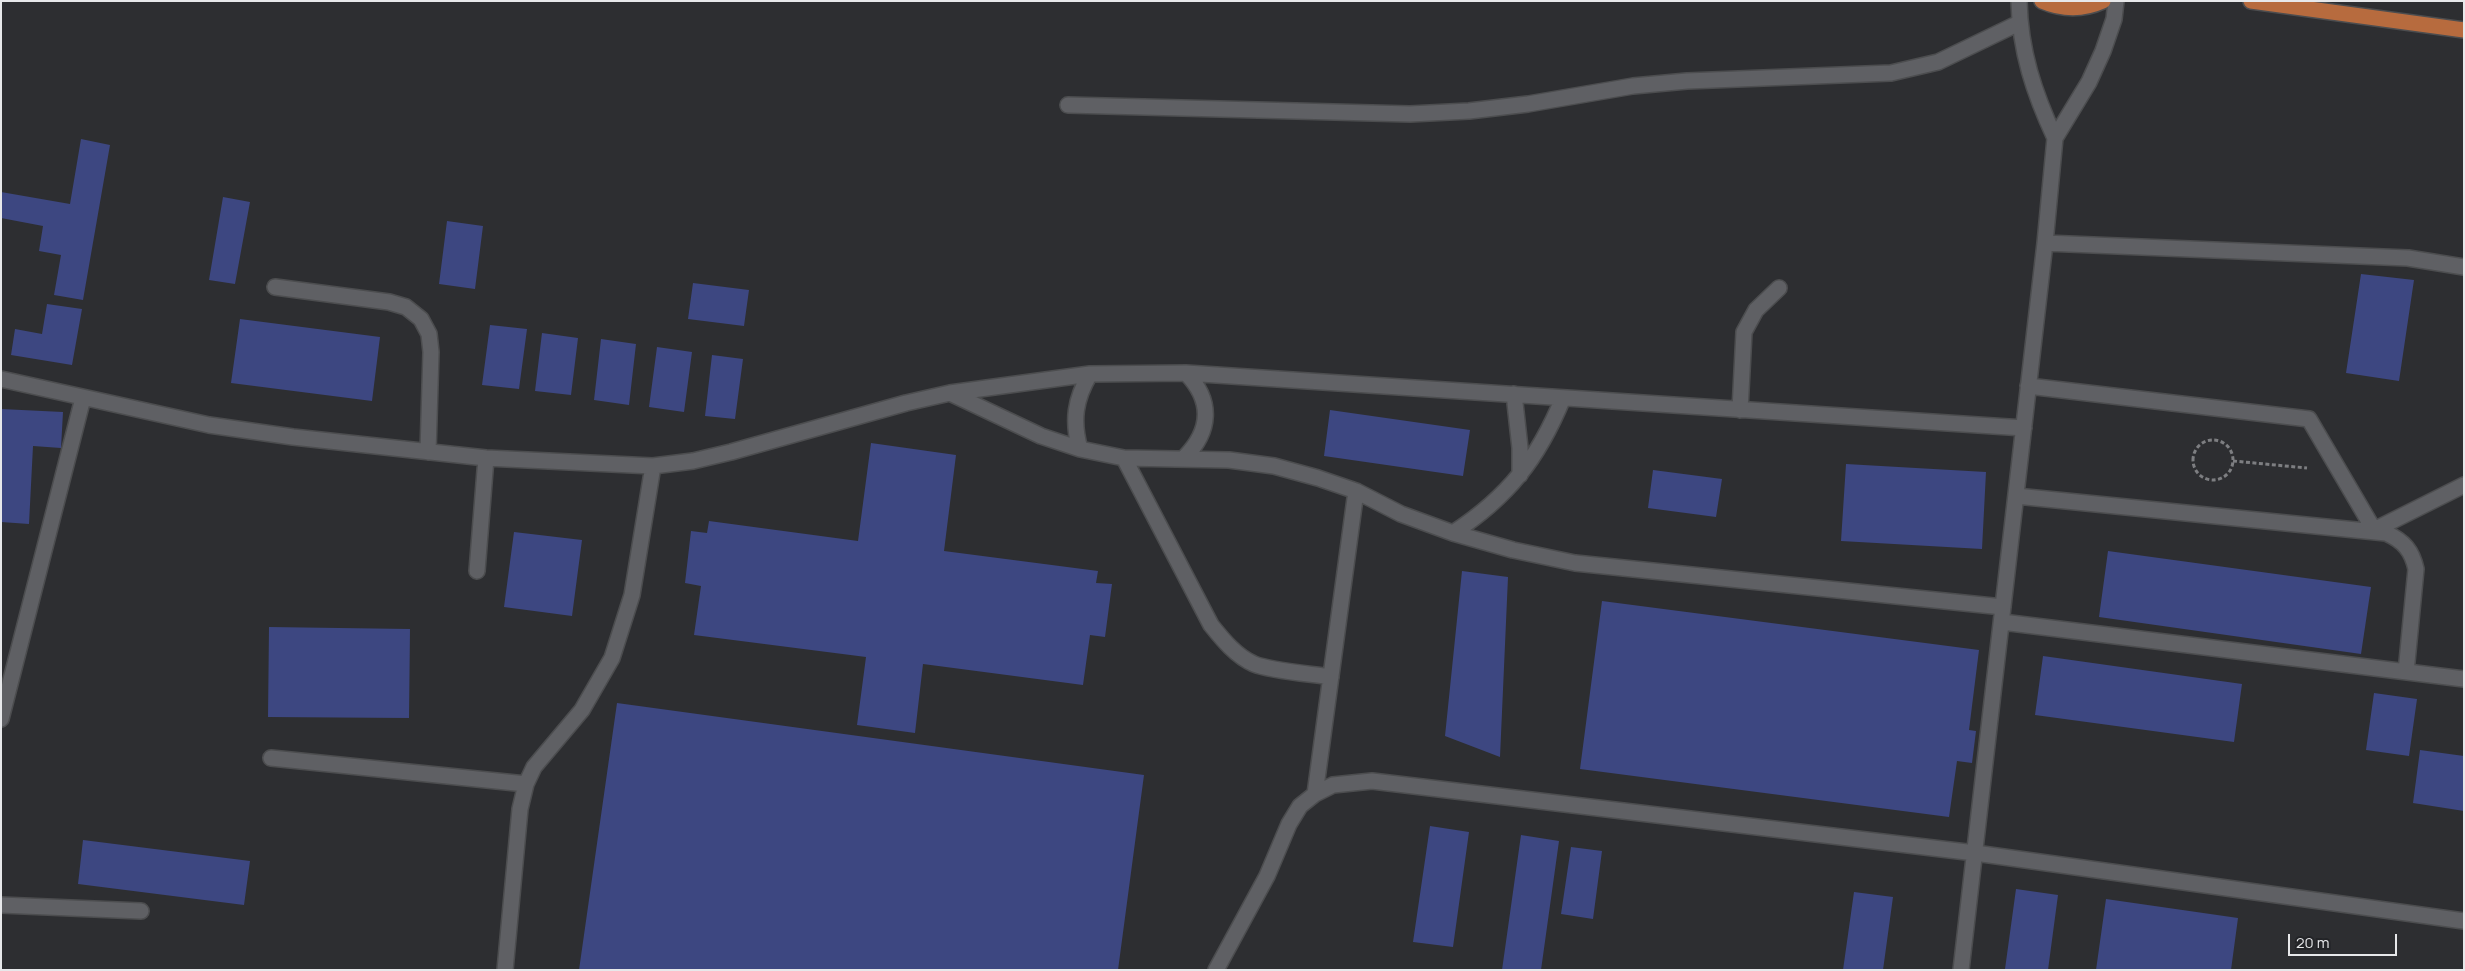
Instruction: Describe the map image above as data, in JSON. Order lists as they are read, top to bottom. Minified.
{"scale_bar":"20 m"}
